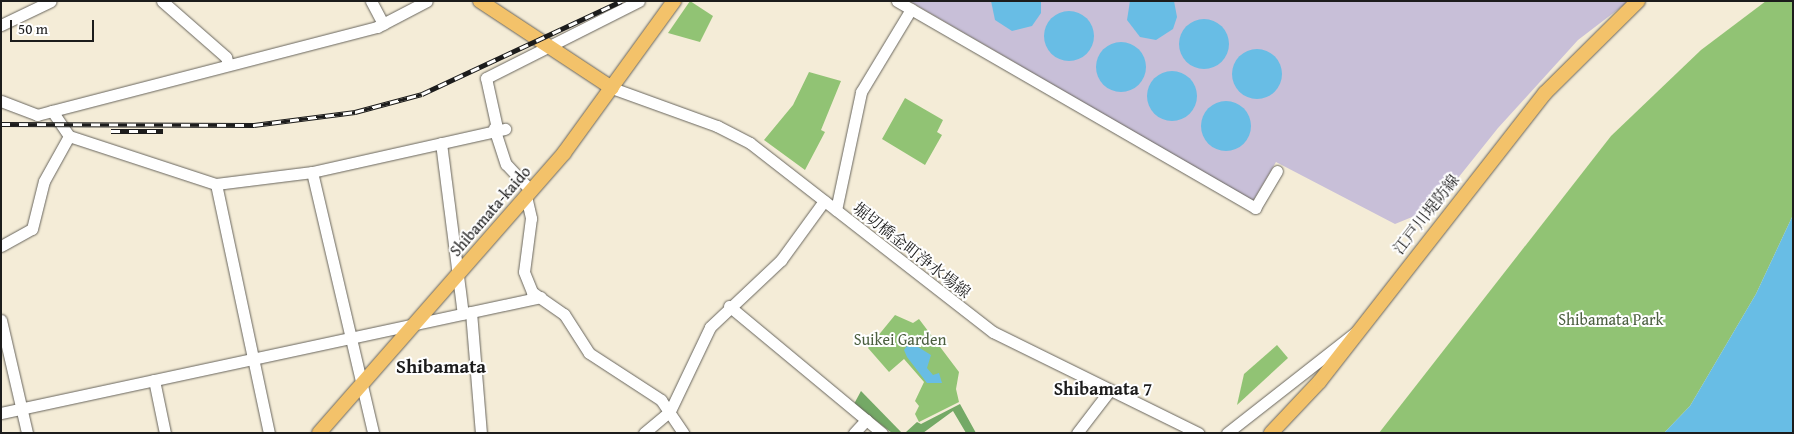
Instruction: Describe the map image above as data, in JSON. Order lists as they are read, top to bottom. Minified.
{"streets":{"main road":["Shibamata-kaido","江戸川堤防線"],"street":["堀切橋金町浄水場線"]},"crossings":[["Shibamata-kaido","堀切橋金町浄水場線"]],"districts":["Shibamata","Shibamata 7"],"parks":["Shibamata Park","Suikei Garden"],"scale_bar":"50 m"}
